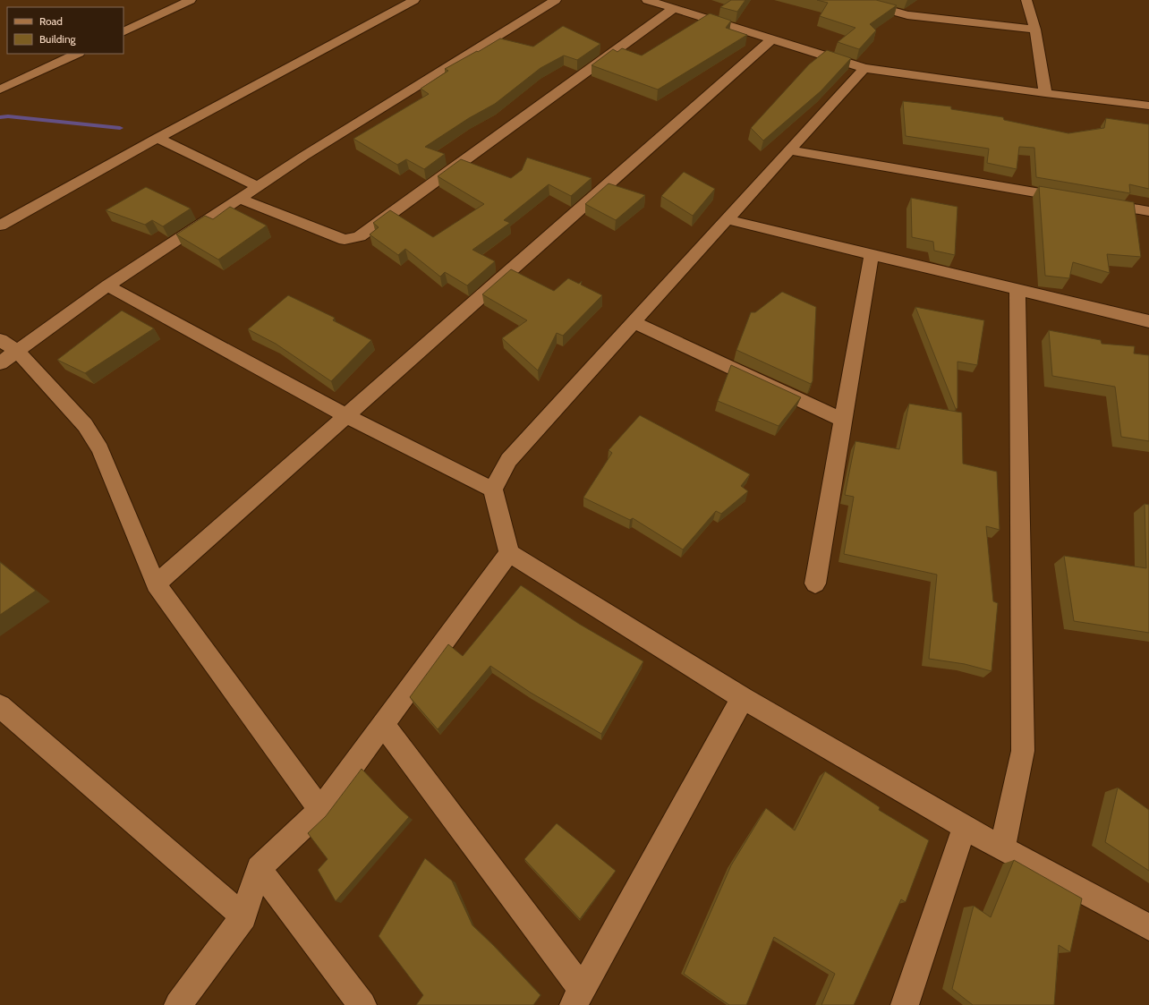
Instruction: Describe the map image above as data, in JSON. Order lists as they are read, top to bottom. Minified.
{"legend":["Road","Building"]}
